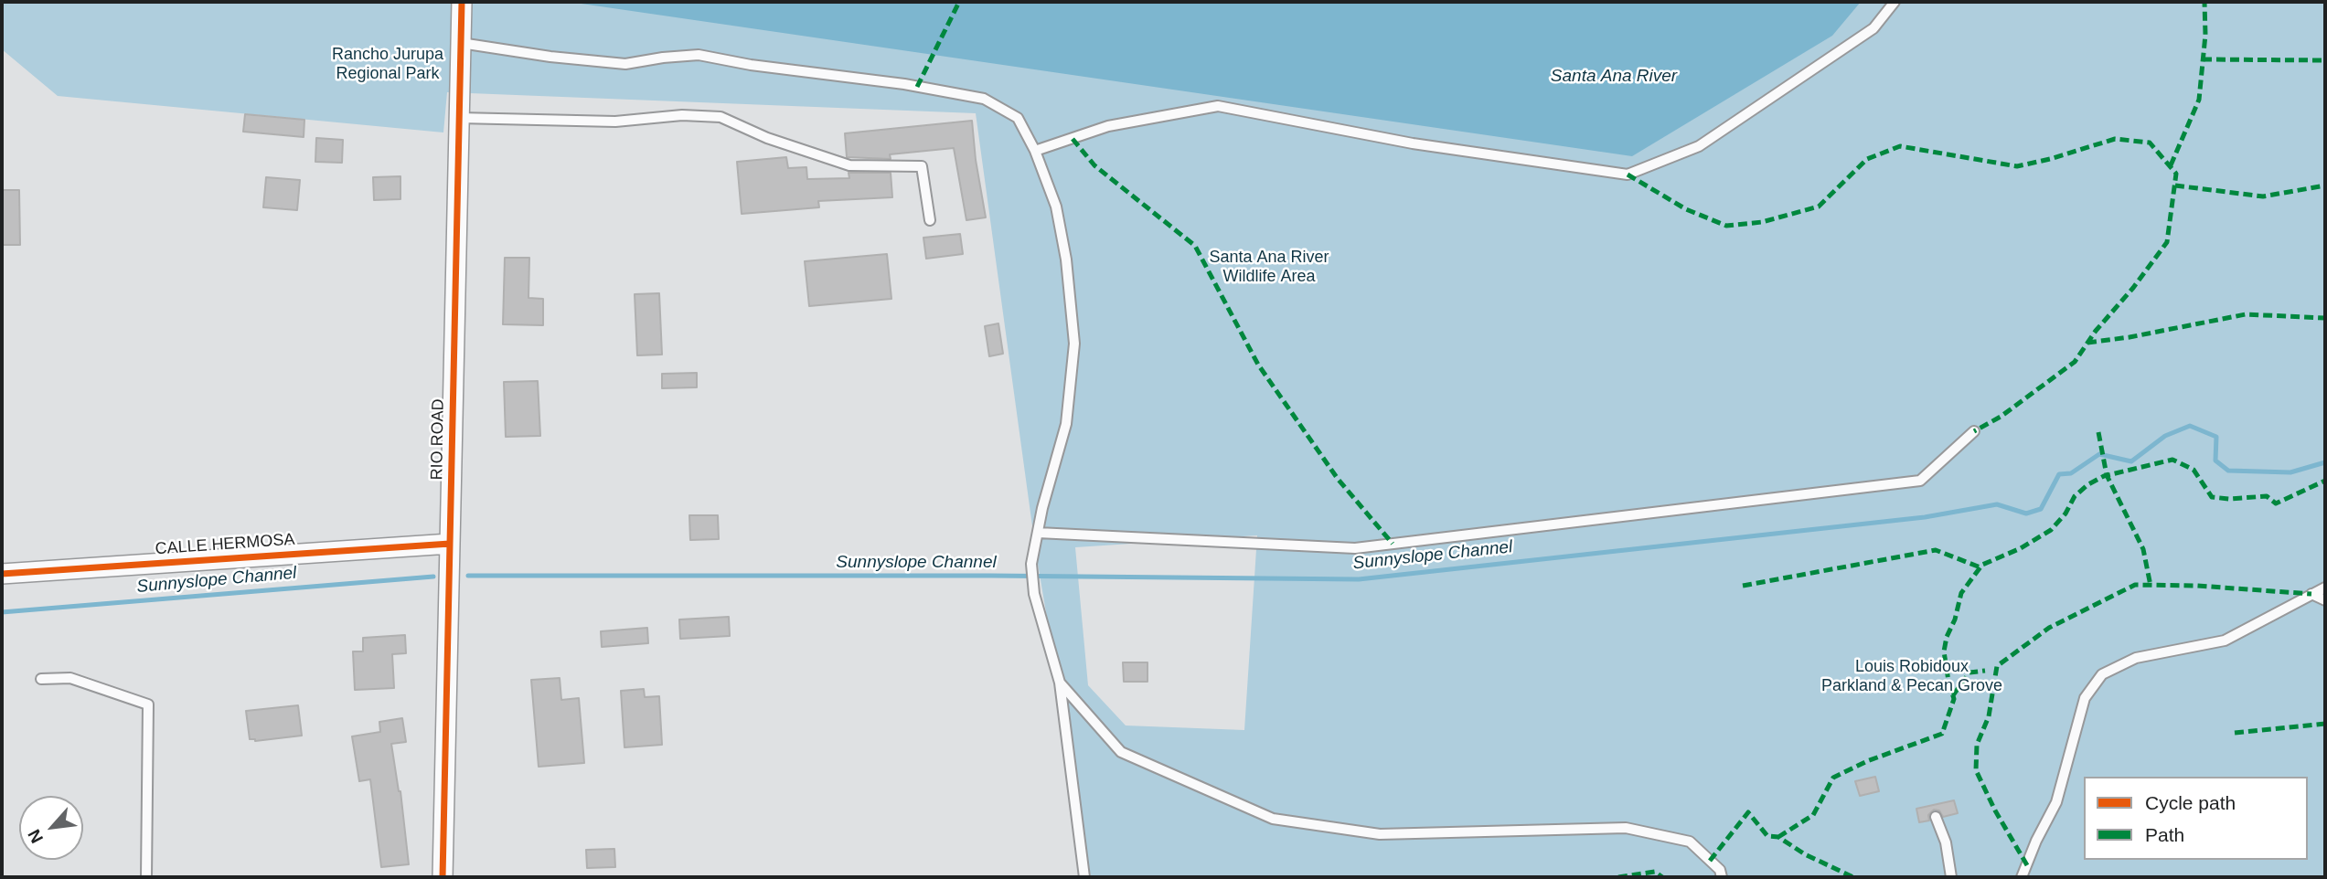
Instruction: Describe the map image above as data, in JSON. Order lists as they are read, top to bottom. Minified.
{"streets":{"street":["RIO ROAD","CALLE HERMOSA"]},"crossings":[["RIO ROAD","CALLE HERMOSA"]],"water":["Santa Ana River","Sunnyslope Channel"],"parks":["Rancho Jurupa Regional Park","Santa Ana River Wildlife Area","Louis Robidoux Parkland & Pecan Grove"],"legend":["Cycle path","Path"],"north":"bottom left"}
